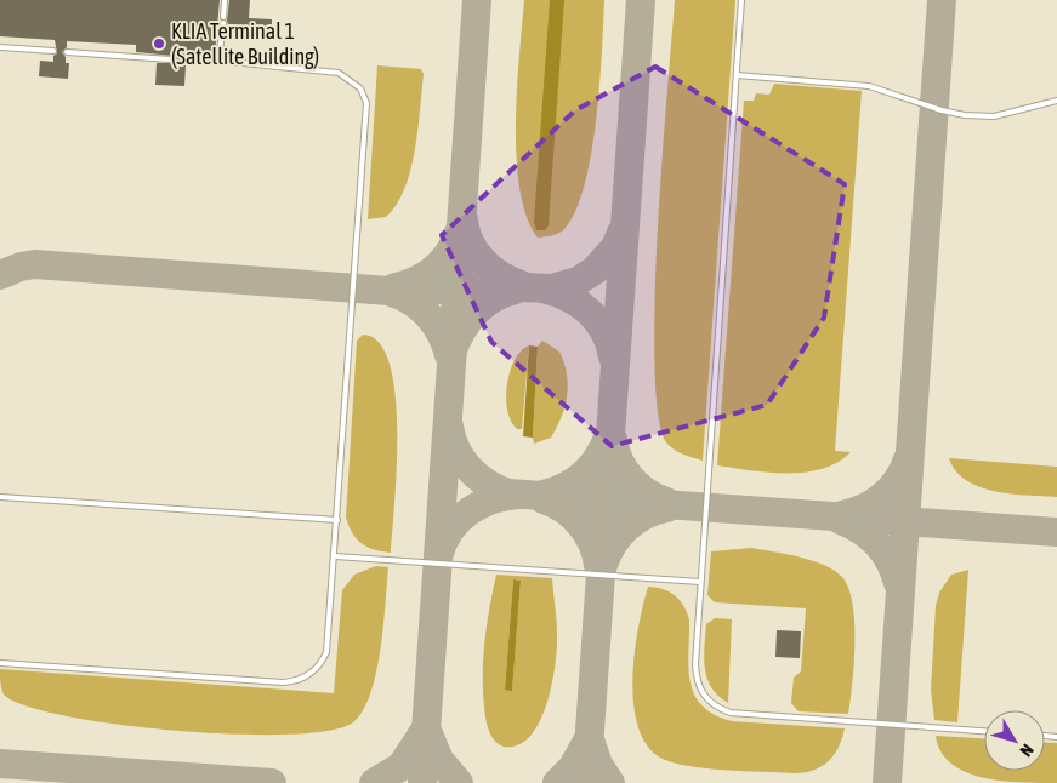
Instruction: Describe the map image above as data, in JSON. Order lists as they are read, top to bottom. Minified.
{"places":["KLIA Terminal 1 (Satellite Building)"],"north":"bottom right"}
